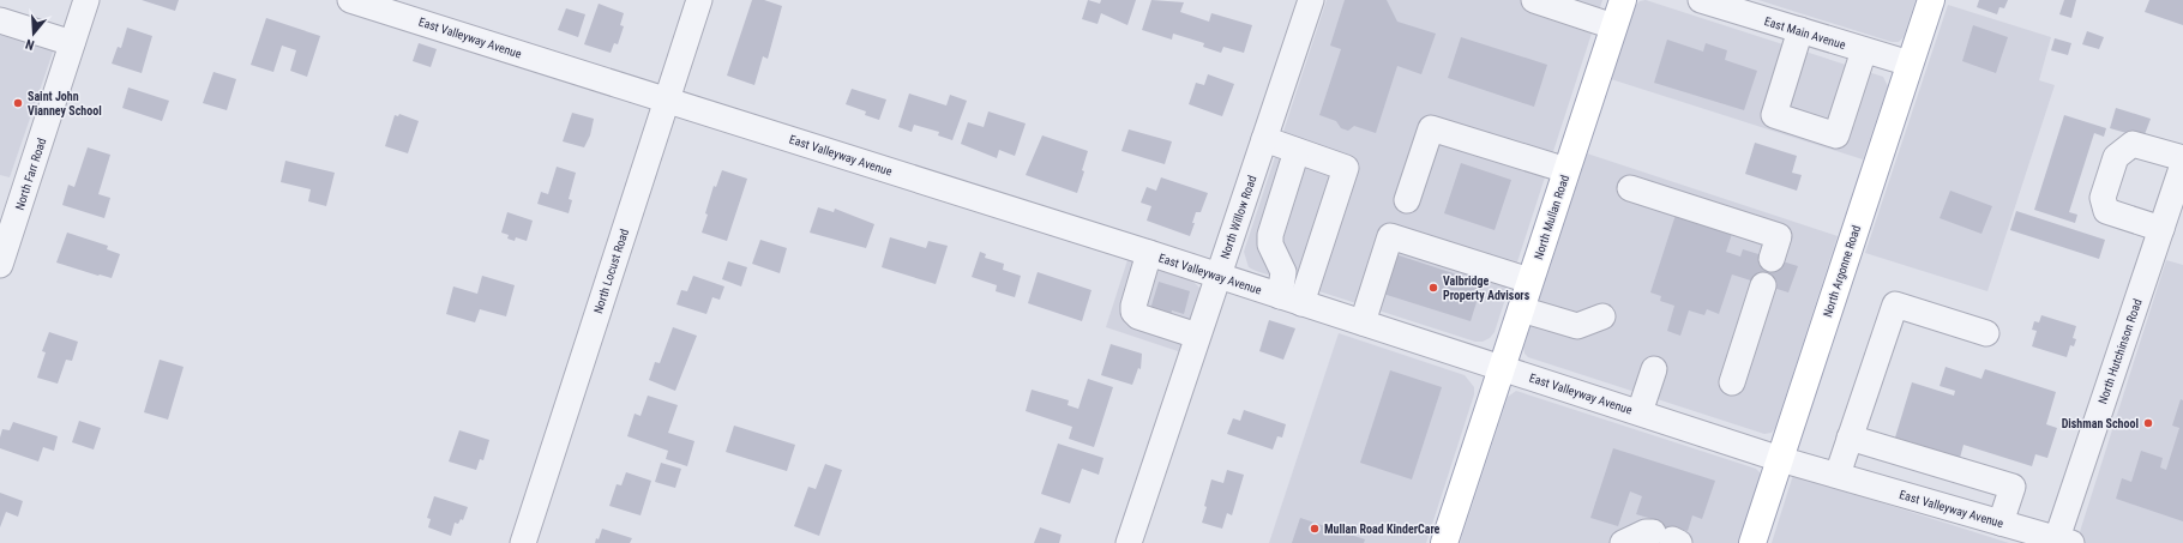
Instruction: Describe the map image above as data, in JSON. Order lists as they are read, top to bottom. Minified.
{"streets":{"main road":["North Mullan Road","North Argonne Road"],"street":["East Main Avenue","East Valleyway Avenue","North Farr Road","North Willow Road","North Locust Road","North Hutchinson Road"]},"crossings":[["East Main Avenue","North Argonne Road"],["East Valleyway Avenue","North Willow Road"],["East Valleyway Avenue","North Mullan Road"],["East Valleyway Avenue","North Locust Road"],["East Valleyway Avenue","North Argonne Road"],["East Valleyway Avenue","North Hutchinson Road"]],"places":["Saint John Vianney School","Valbridge Property Advisors","Dishman School","Mullan Road KinderCare"],"north":"bottom"}
